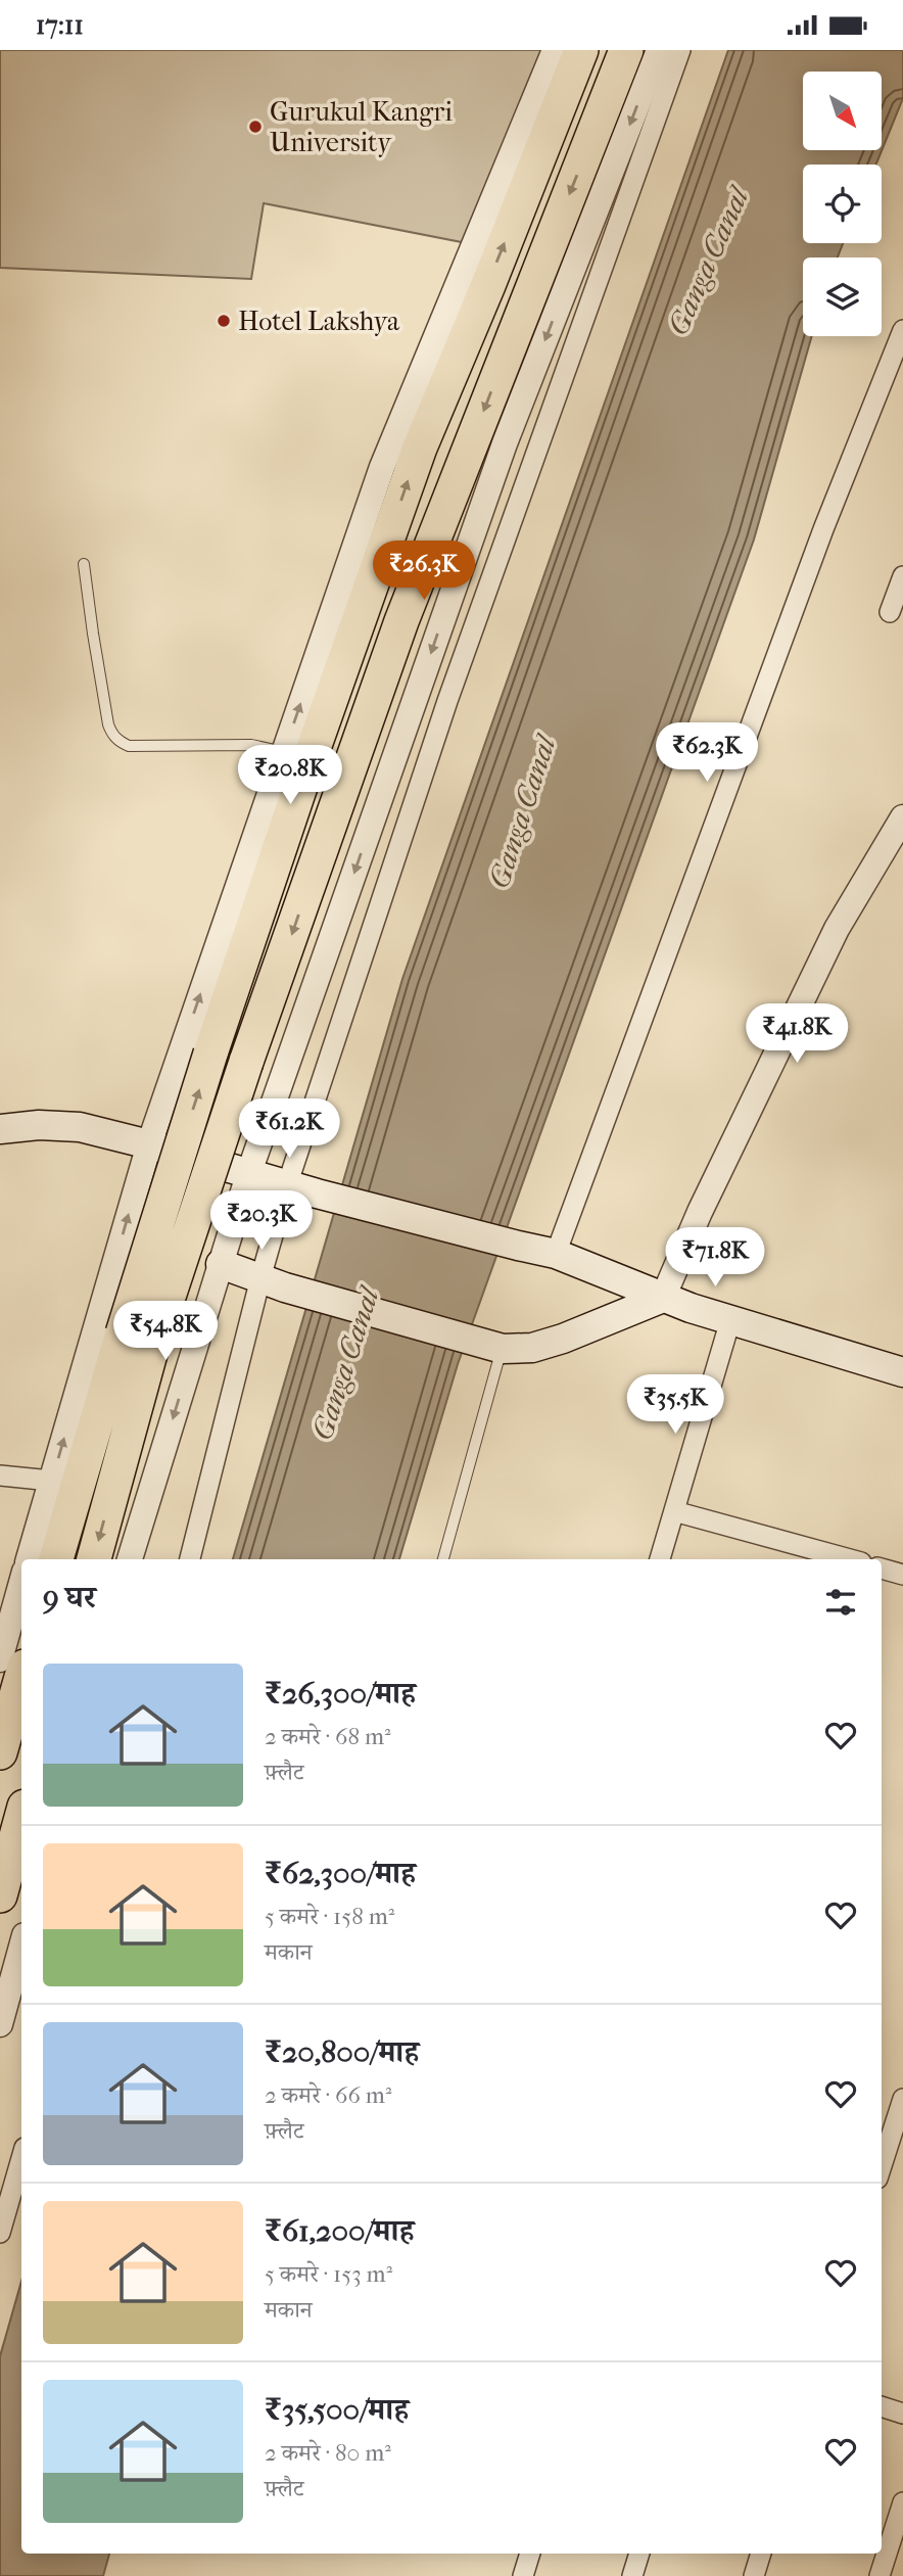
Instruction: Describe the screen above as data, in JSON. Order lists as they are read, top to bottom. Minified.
{"water":["Ganga Canal"],"places":["Gurukul Kangri University","Hotel Lakshya"],"north":"bottom right","page":{"status":"17:11","price":["₹26.3K","₹62.3K","₹20.8K","₹41.8K","₹61.2K","₹20.3K","₹71.8K","₹54.8K","₹35.5K"],"heading":"9 घर","list":[{"name":"₹26,300/माह","note":"2 कमरे · 68 m² · फ़्लैट"},{"name":"₹62,300/माह","note":"5 कमरे · 158 m² · मकान"},{"name":"₹20,800/माह","note":"2 कमरे · 66 m² · फ़्लैट"},{"name":"₹61,200/माह","note":"5 कमरे · 153 m² · मकान"},{"name":"₹35,500/माह","note":"2 कमरे · 80 m² · फ़्लैट"}]}}
